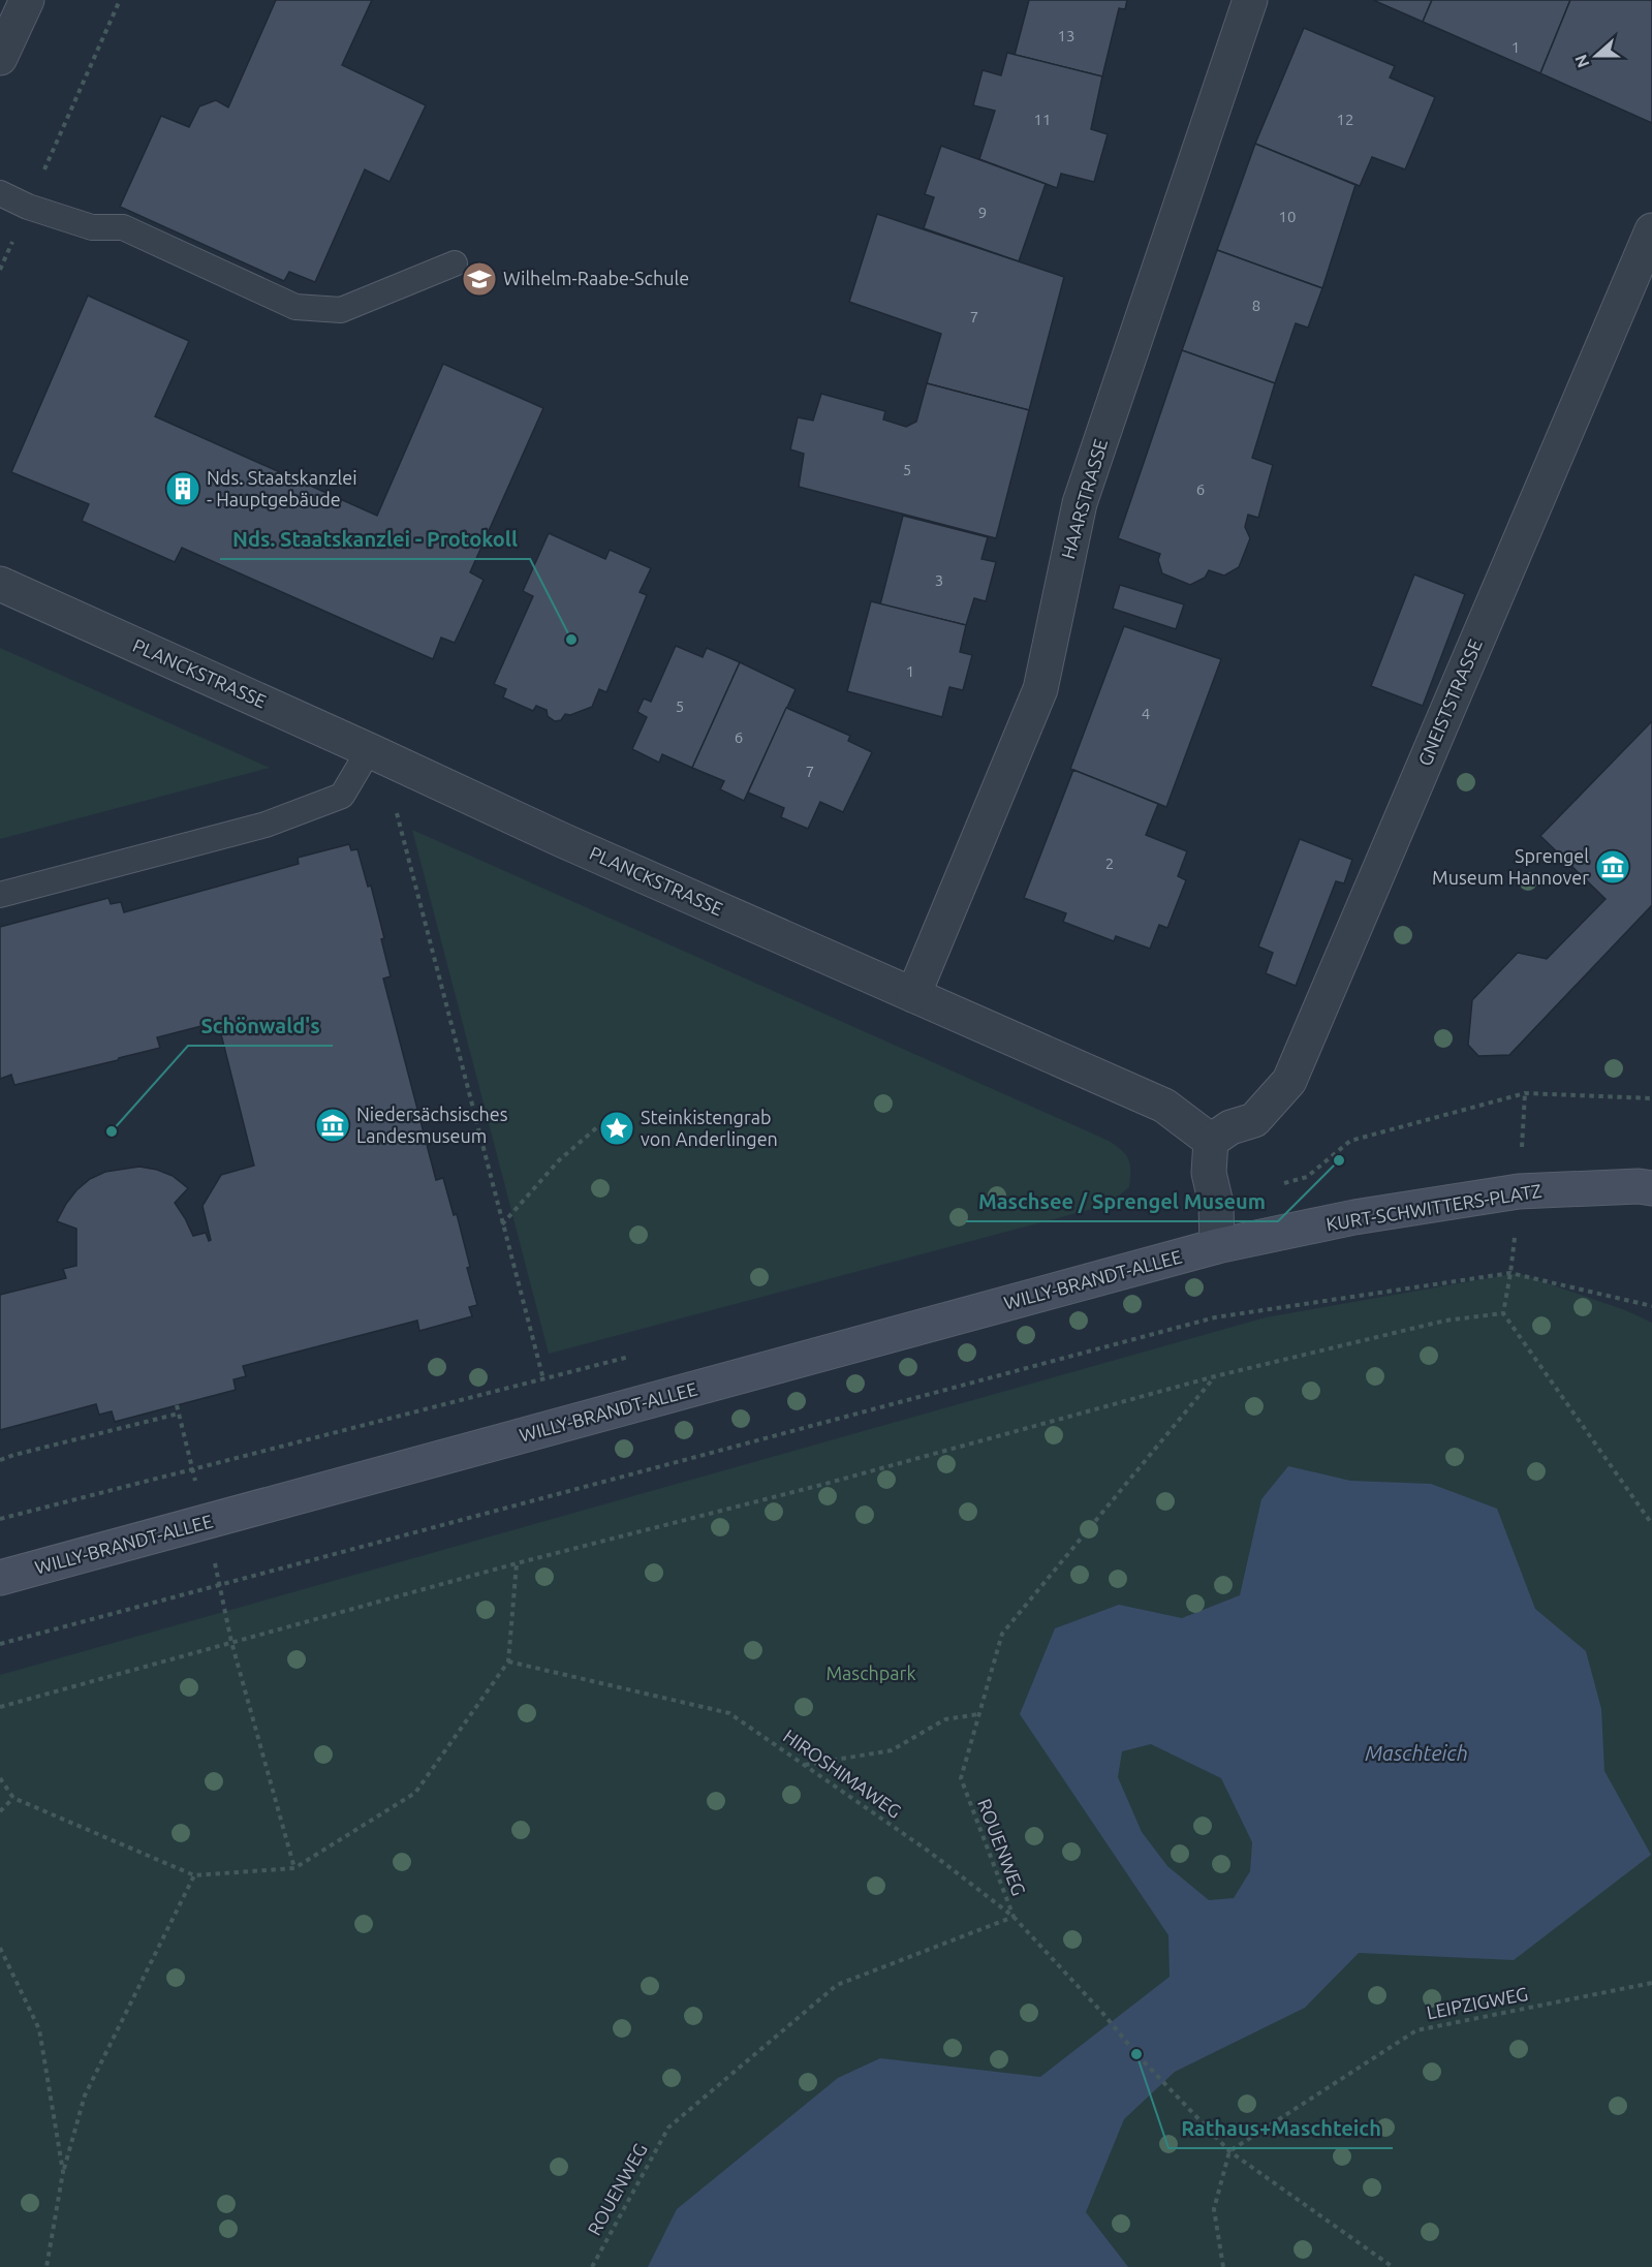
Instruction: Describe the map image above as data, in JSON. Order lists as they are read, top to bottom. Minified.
{"streets":{"street":["HAARSTRASSE","PLANCKSTRASSE","GNEISTSTRASSE","KURT-SCHWITTERS-PLATZ","WILLY-BRANDT-ALLEE"],"path":["HIROSHIMAWEG","ROUENWEG","LEIPZIGWEG"]},"crossings":[["HAARSTRASSE","PLANCKSTRASSE"],["PLANCKSTRASSE","GNEISTSTRASSE"],["KURT-SCHWITTERS-PLATZ","WILLY-BRANDT-ALLEE"],["HIROSHIMAWEG","ROUENWEG"],["HIROSHIMAWEG","LEIPZIGWEG"]],"water":["Maschteich"],"parks":["Maschpark"],"places":{"school or university":["Wilhelm-Raabe-Schule"],"building":["Nds. Staatskanzlei - Hauptgebäude"],"other":["Nds. Staatskanzlei - Protokoll","Schönwald's","Maschsee / Sprengel Museum","Rathaus+Maschteich"],"museum":["Sprengel Museum Hannover","Niedersächsisches Landesmuseum"],"place":["Steinkistengrab von Anderlingen"]},"house_numbers":["13","1","11","12","9","10","8","7","5","6","3","1","5","4","6","7","2"],"north":"left"}
